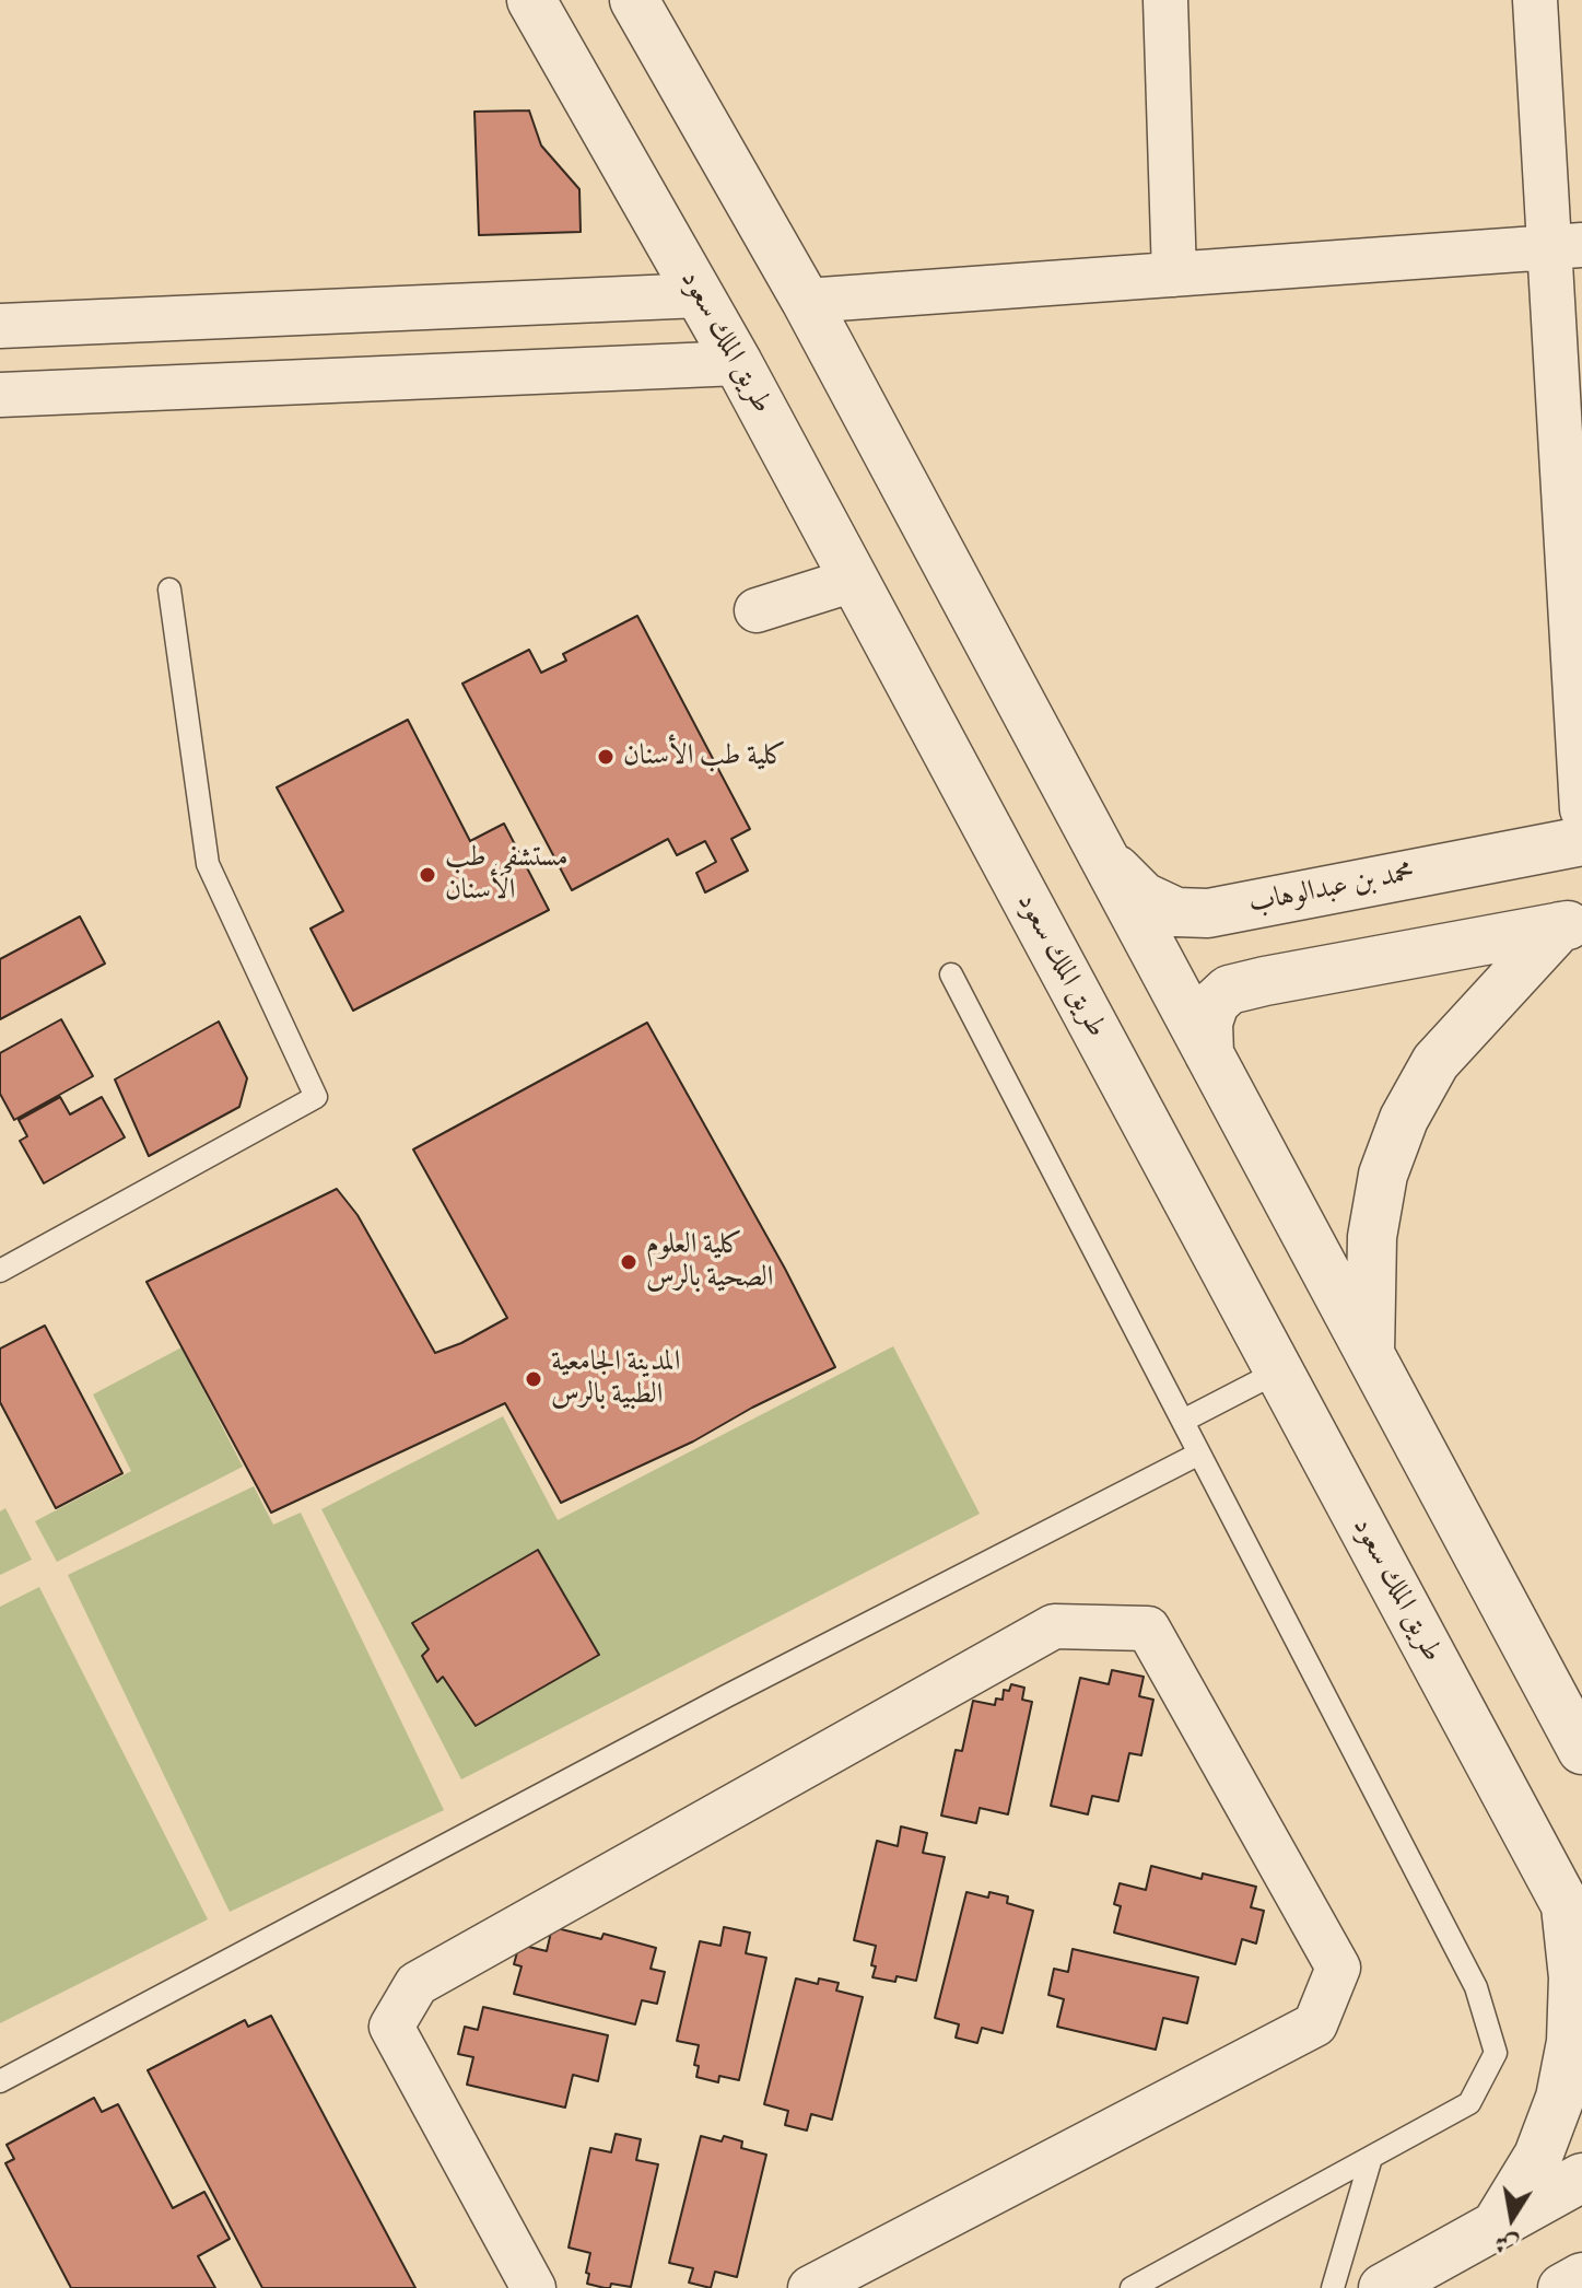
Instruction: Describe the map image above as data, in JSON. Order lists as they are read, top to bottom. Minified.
{"streets":{"street":["طريق الملك سعود","محمد بن عبدالوهاب"]},"places":["كلية طب الأسنان","مستشفى طب الأسنان","كلية العلوم الصحية بالرس","المدينة الجامعية الطبية بالرس"],"north":"bottom"}
